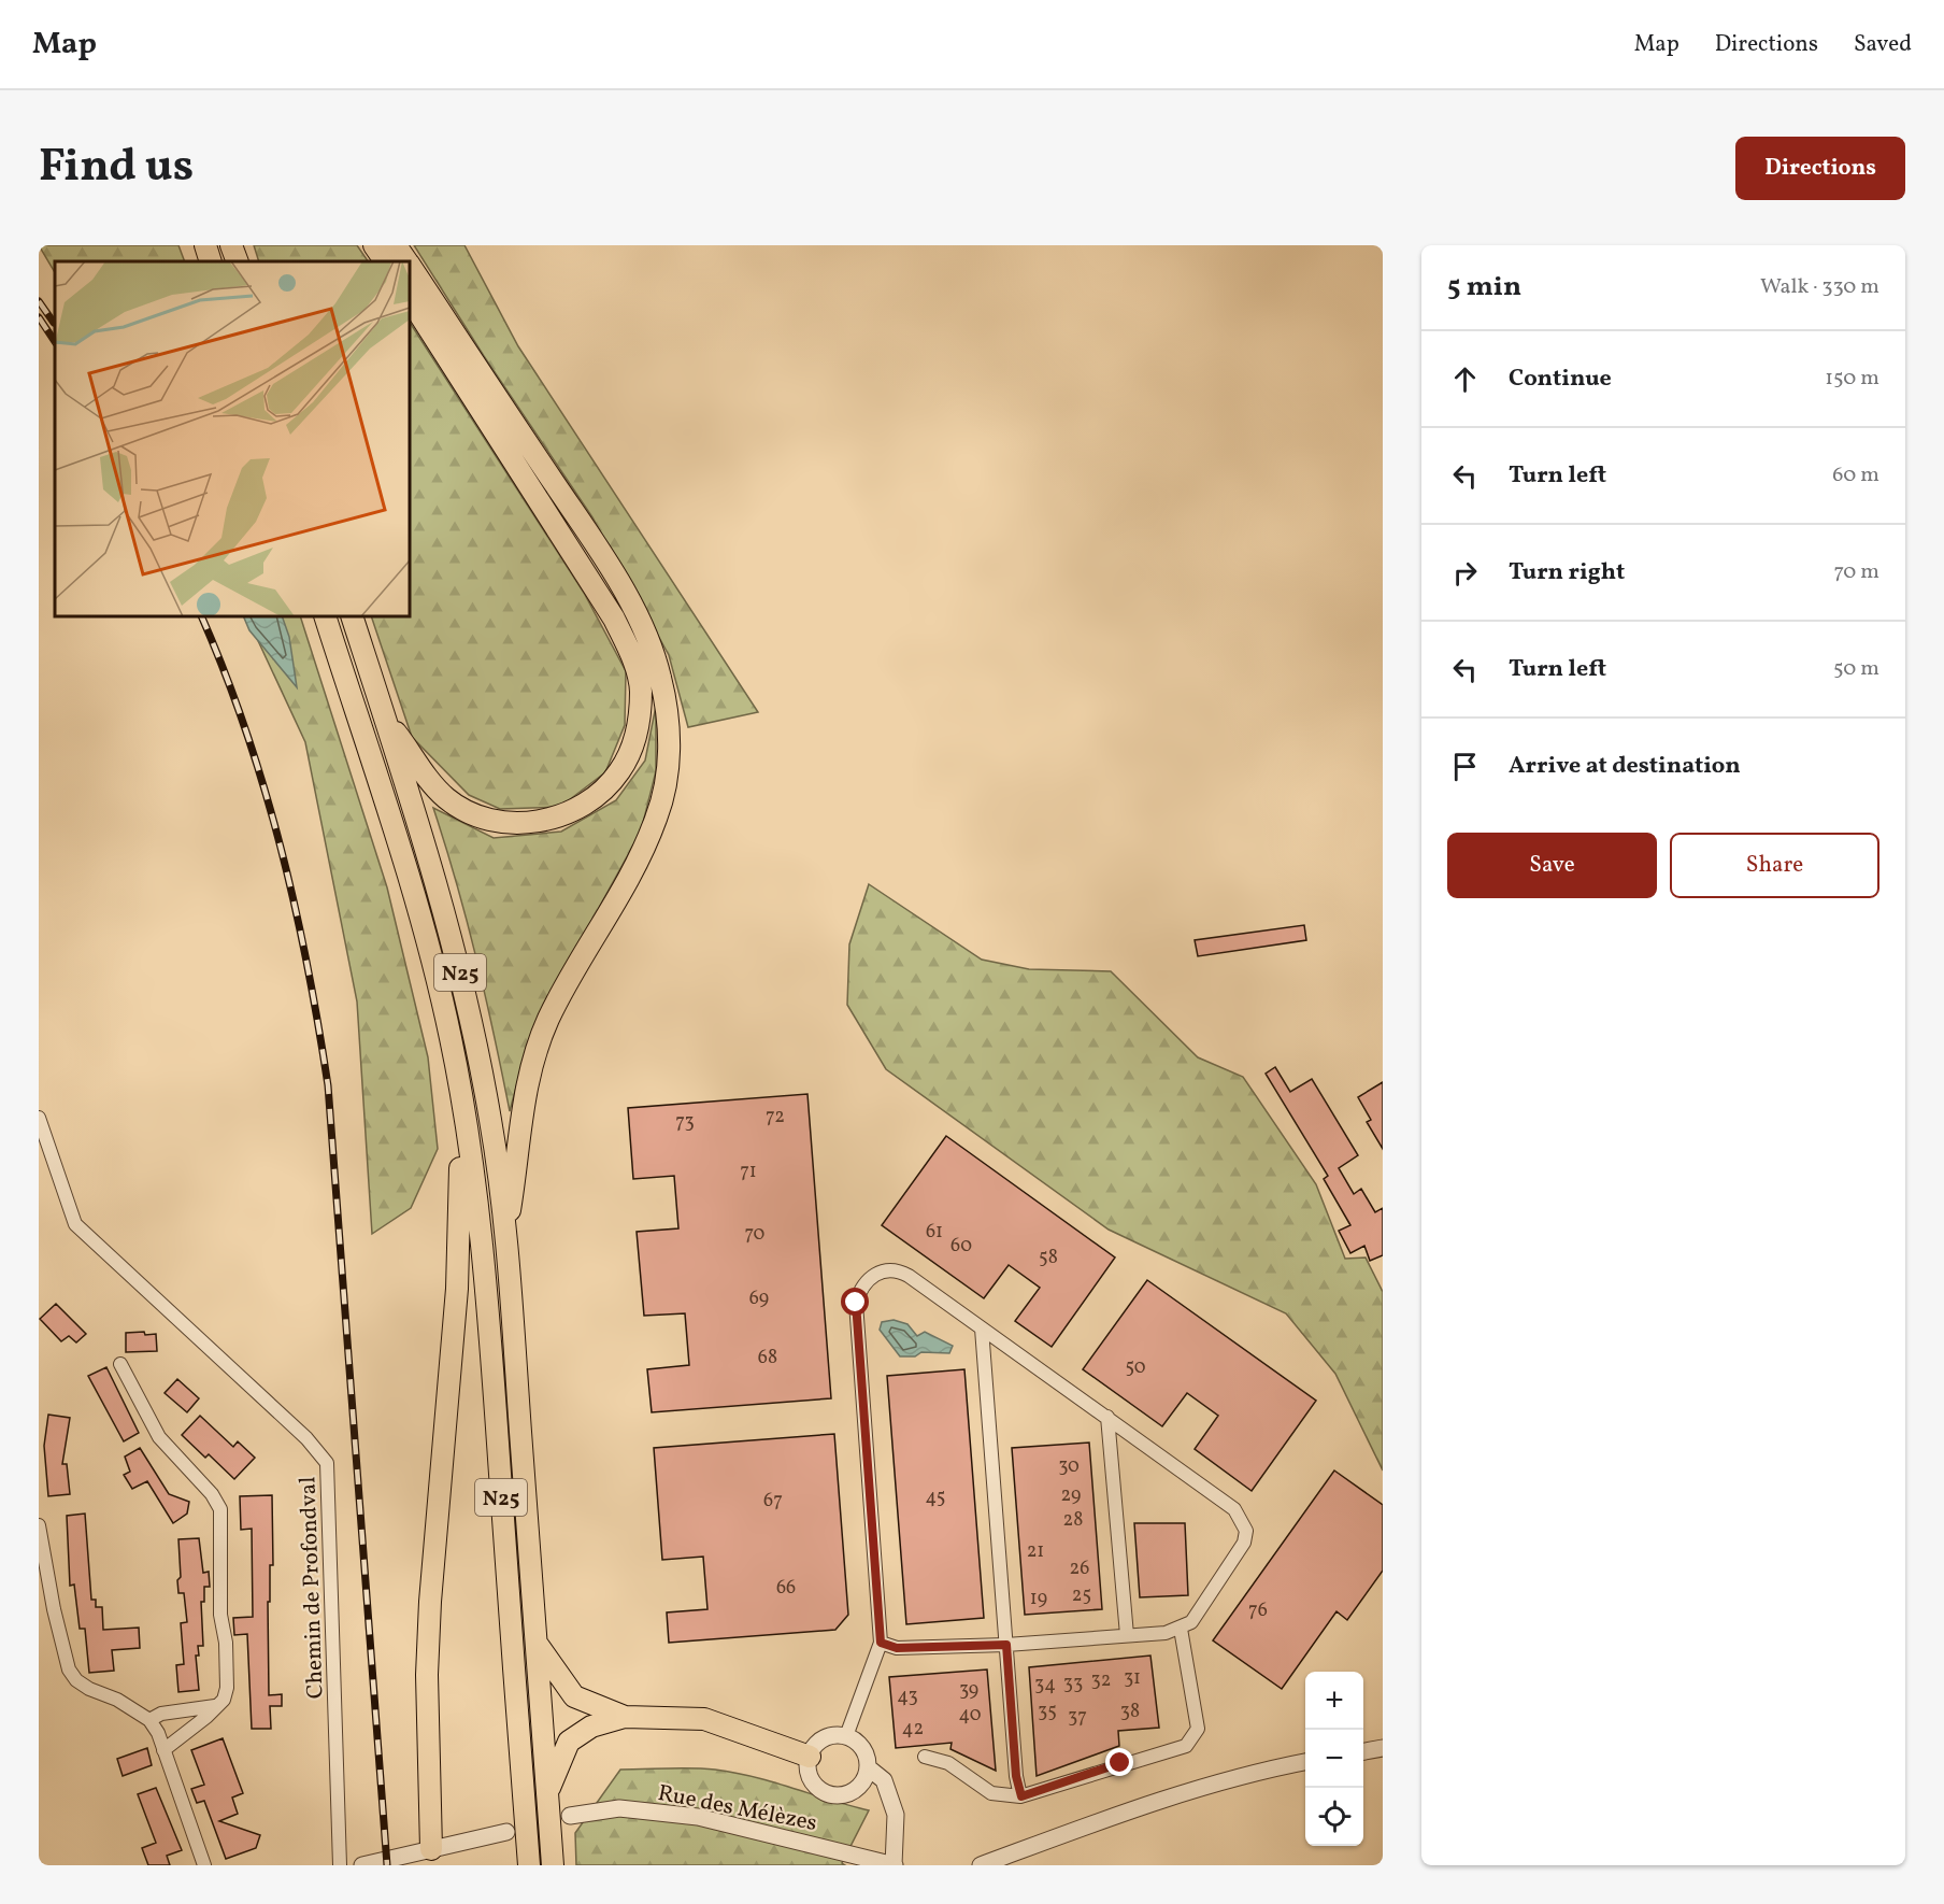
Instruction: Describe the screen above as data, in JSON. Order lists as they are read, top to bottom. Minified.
{"streets":{"highway":["N25"],"street":["Chemin de Profondval","Rue des Mélèzes"]},"house_numbers":["72","73","71","61","70","60","58","69","68","50","30","29","45","67","28","21","26","66","25","19","76","31","32","33","34","39","43","35","38","40","37","42"],"page":{"header":"Map","nav":["Map","Directions","Saved"],"title":"Find us","buttons":["Directions",["Save","Share"]],"heading":["5 min","Walk · 330 m"],"list":[["Continue","150 m"],["Turn left","60 m"],["Turn right","70 m"],["Turn left","50 m"],"Arrive at destination"],"map_buttons":["+","−"]}}
